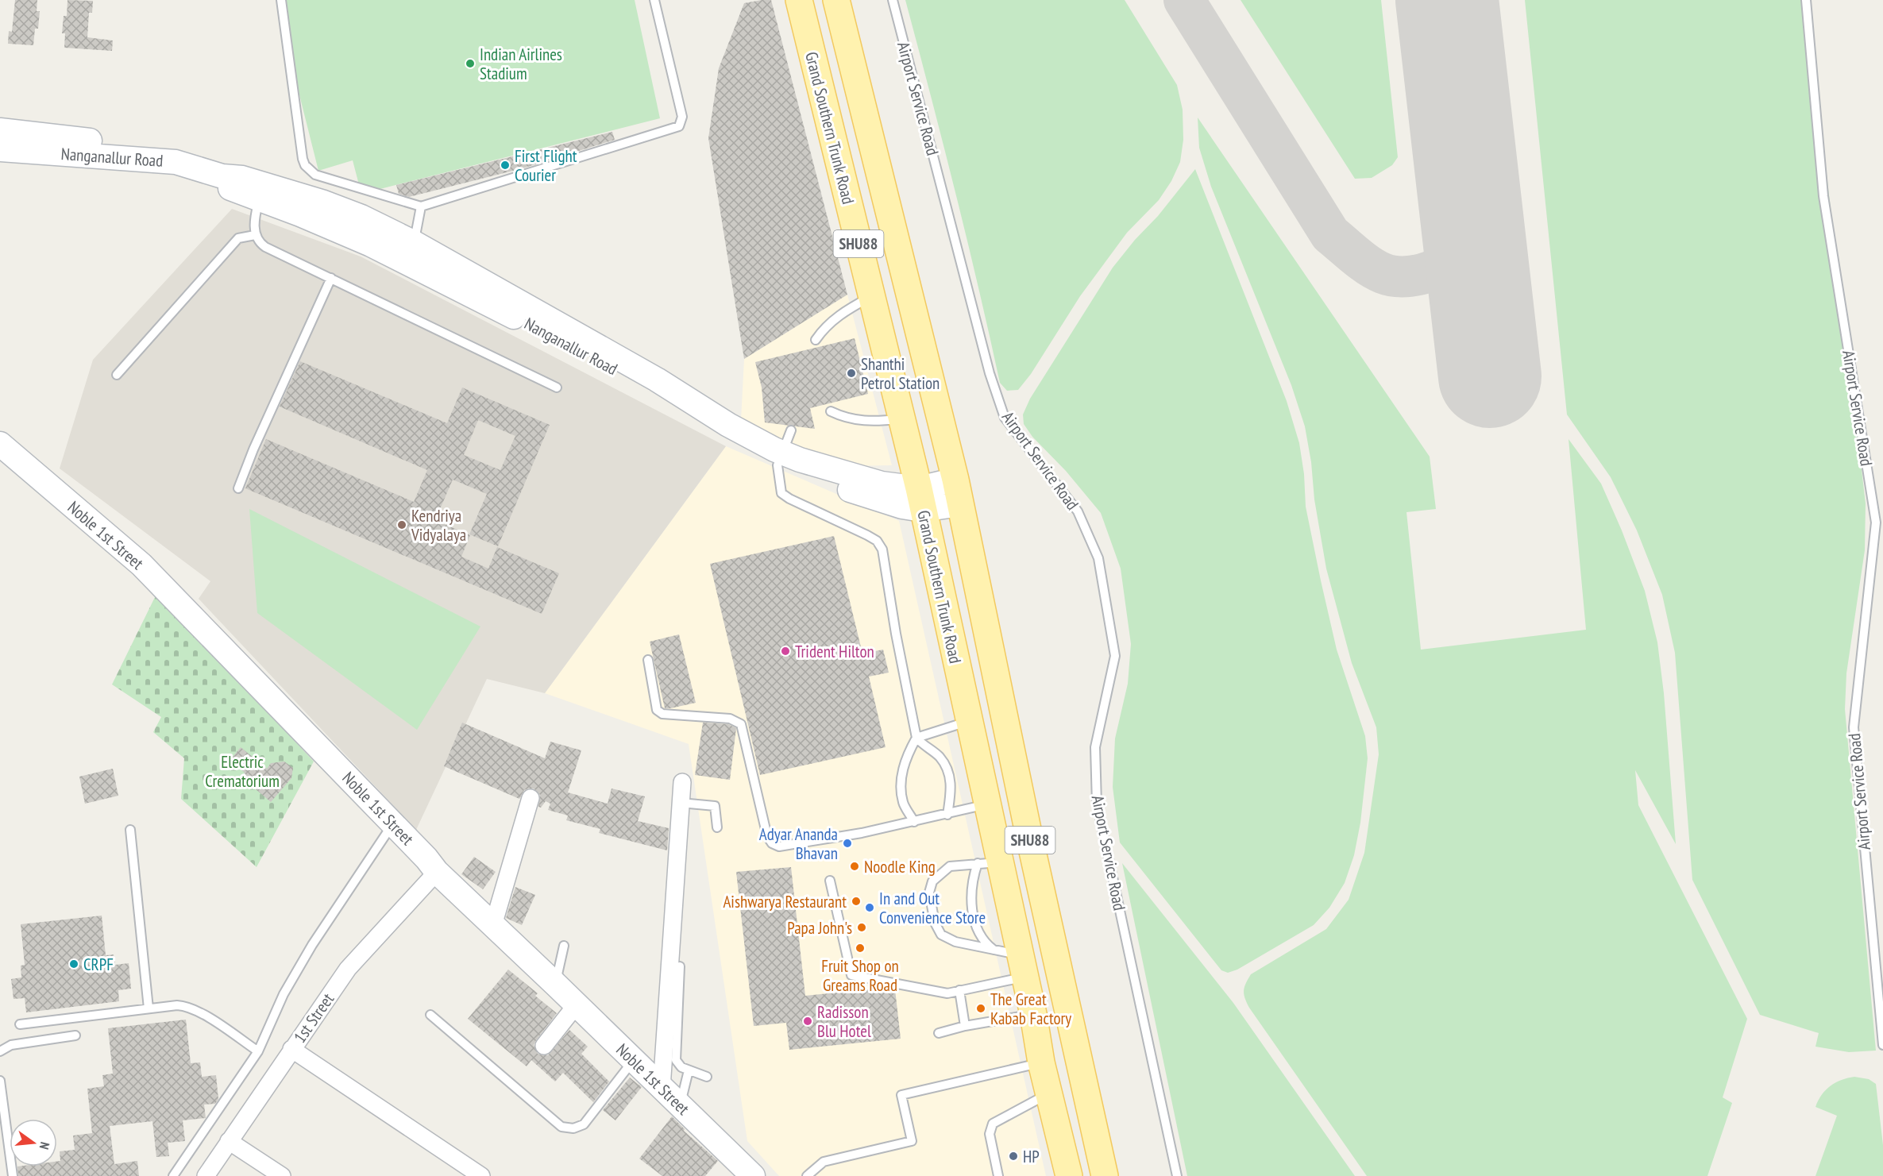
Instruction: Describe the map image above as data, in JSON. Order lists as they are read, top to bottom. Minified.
{"streets":{"main road":["Grand Southern Trunk Road","SHU88"],"street":["Nanganallur Road","Noble 1st Street","1st Street"],"lane":["Airport Service Road"]},"crossings":[["Grand Southern Trunk Road","Nanganallur Road"],["Nanganallur Road","SHU88"],["Noble 1st Street","1st Street"]],"parks":["Electric Crematorium"],"places":["Indian Airlines Stadium","First Flight Courier","Shanthi Petrol Station","Kendriya Vidyalaya","Trident Hilton","Adyar Ananda Bhavan","Noodle King","Aishwarya Restaurant","In and Out Convenience Store","Papa John's","Fruit Shop on Greams Road","CRPF","The Great Kabab Factory","Radisson Blu Hotel","HP"],"north":"right"}
